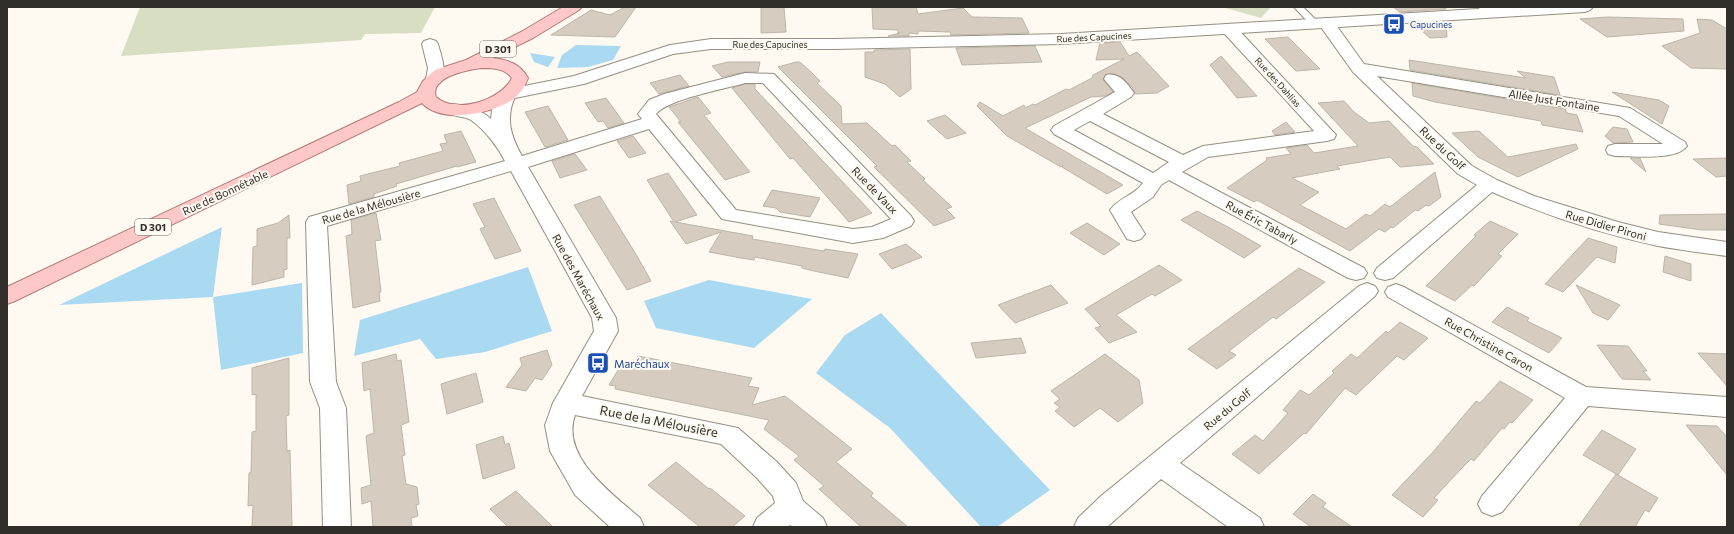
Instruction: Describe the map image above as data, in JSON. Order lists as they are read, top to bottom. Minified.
{"streets":{"main road":["D 301","Rue de Bonnétable"],"street":["Rue des Capucines","Rue des Dahlias","Allée Just Fontaine","Rue du Golf","Rue de Vaux","Rue de la Mélousière","Rue Éric Tabarly","Rue Didier Pironi","Rue des Maréchaux","Rue Christine Caron"]},"crossings":[["Rue des Capucines","D 301"],["Rue des Capucines","Rue des Dahlias"],["Rue des Capucines","Rue du Golf"],["Rue des Capucines","Rue de Bonnétable"],["Rue des Capucines","Rue des Maréchaux"],["D 301","Rue de Bonnétable"],["Rue des Dahlias","Rue Éric Tabarly"],["Allée Just Fontaine","Rue du Golf"],["Rue du Golf","Rue Éric Tabarly"],["Rue du Golf","Rue Didier Pironi"],["Rue de Vaux","Rue de la Mélousière"],["Rue de Bonnétable","Rue des Maréchaux"],["Rue de la Mélousière","Rue des Maréchaux"],["Rue Éric Tabarly","Rue Christine Caron"]],"places":{"bus stop":["Capucines","Maréchaux"]}}
